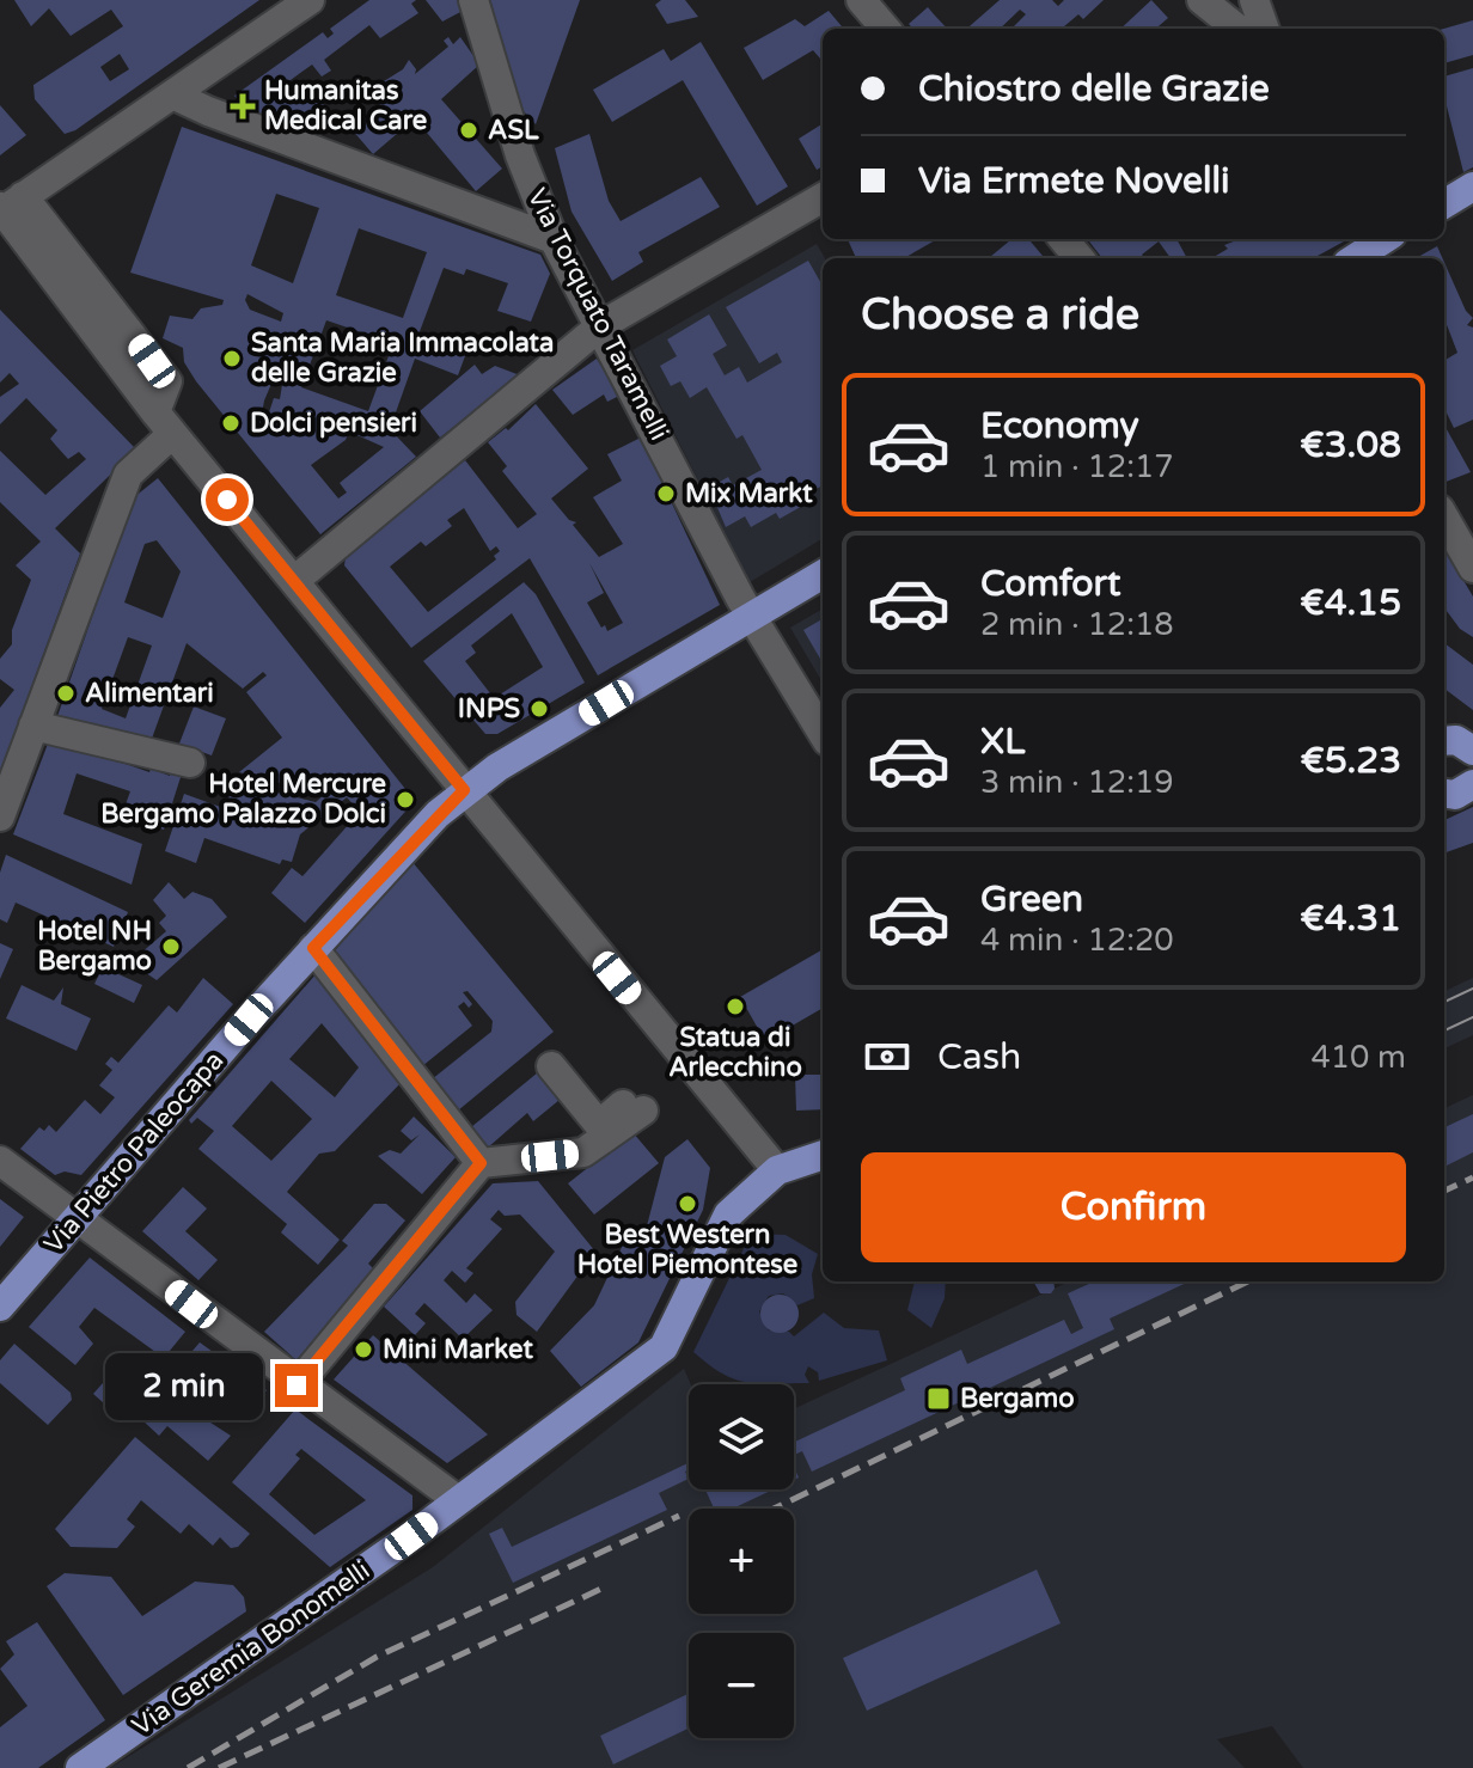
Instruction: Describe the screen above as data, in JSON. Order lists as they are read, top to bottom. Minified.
{"streets":{"main road":["Via Pietro Paleocapa","Via Geremia Bonomelli"],"street":["Via Torquato Taramelli"]},"crossings":[["Via Torquato Taramelli","Via Pietro Paleocapa"]],"places":{"health":["Humanitas Medical Care"],"other":["ASL","Santa Maria Immacolata delle Grazie","Dolci pensieri","Mix Markt","Alimentari","INPS","Hotel Mercure Bergamo Palazzo Dolci","Hotel NH Bergamo","Statua di Arlecchino","Best Western Hotel Piemontese","Mini Market"],"transit":["Bergamo"]},"page":{"banner":["Chiostro delle Grazie","Via Ermete Novelli"],"heading":"Choose a ride","list":[{"name":"Economy","note":"1 min · 12:17","value":"€3.08"},{"name":"Comfort","note":"2 min · 12:18","value":"€4.15"},{"name":"XL","note":"3 min · 12:19","value":"€5.23"},{"name":"Green","note":"4 min · 12:20","value":"€4.31"}],"pay":["Cash","410 m"],"buttons":"Confirm","bubble":"2 min","map_buttons":["+","−"]}}
